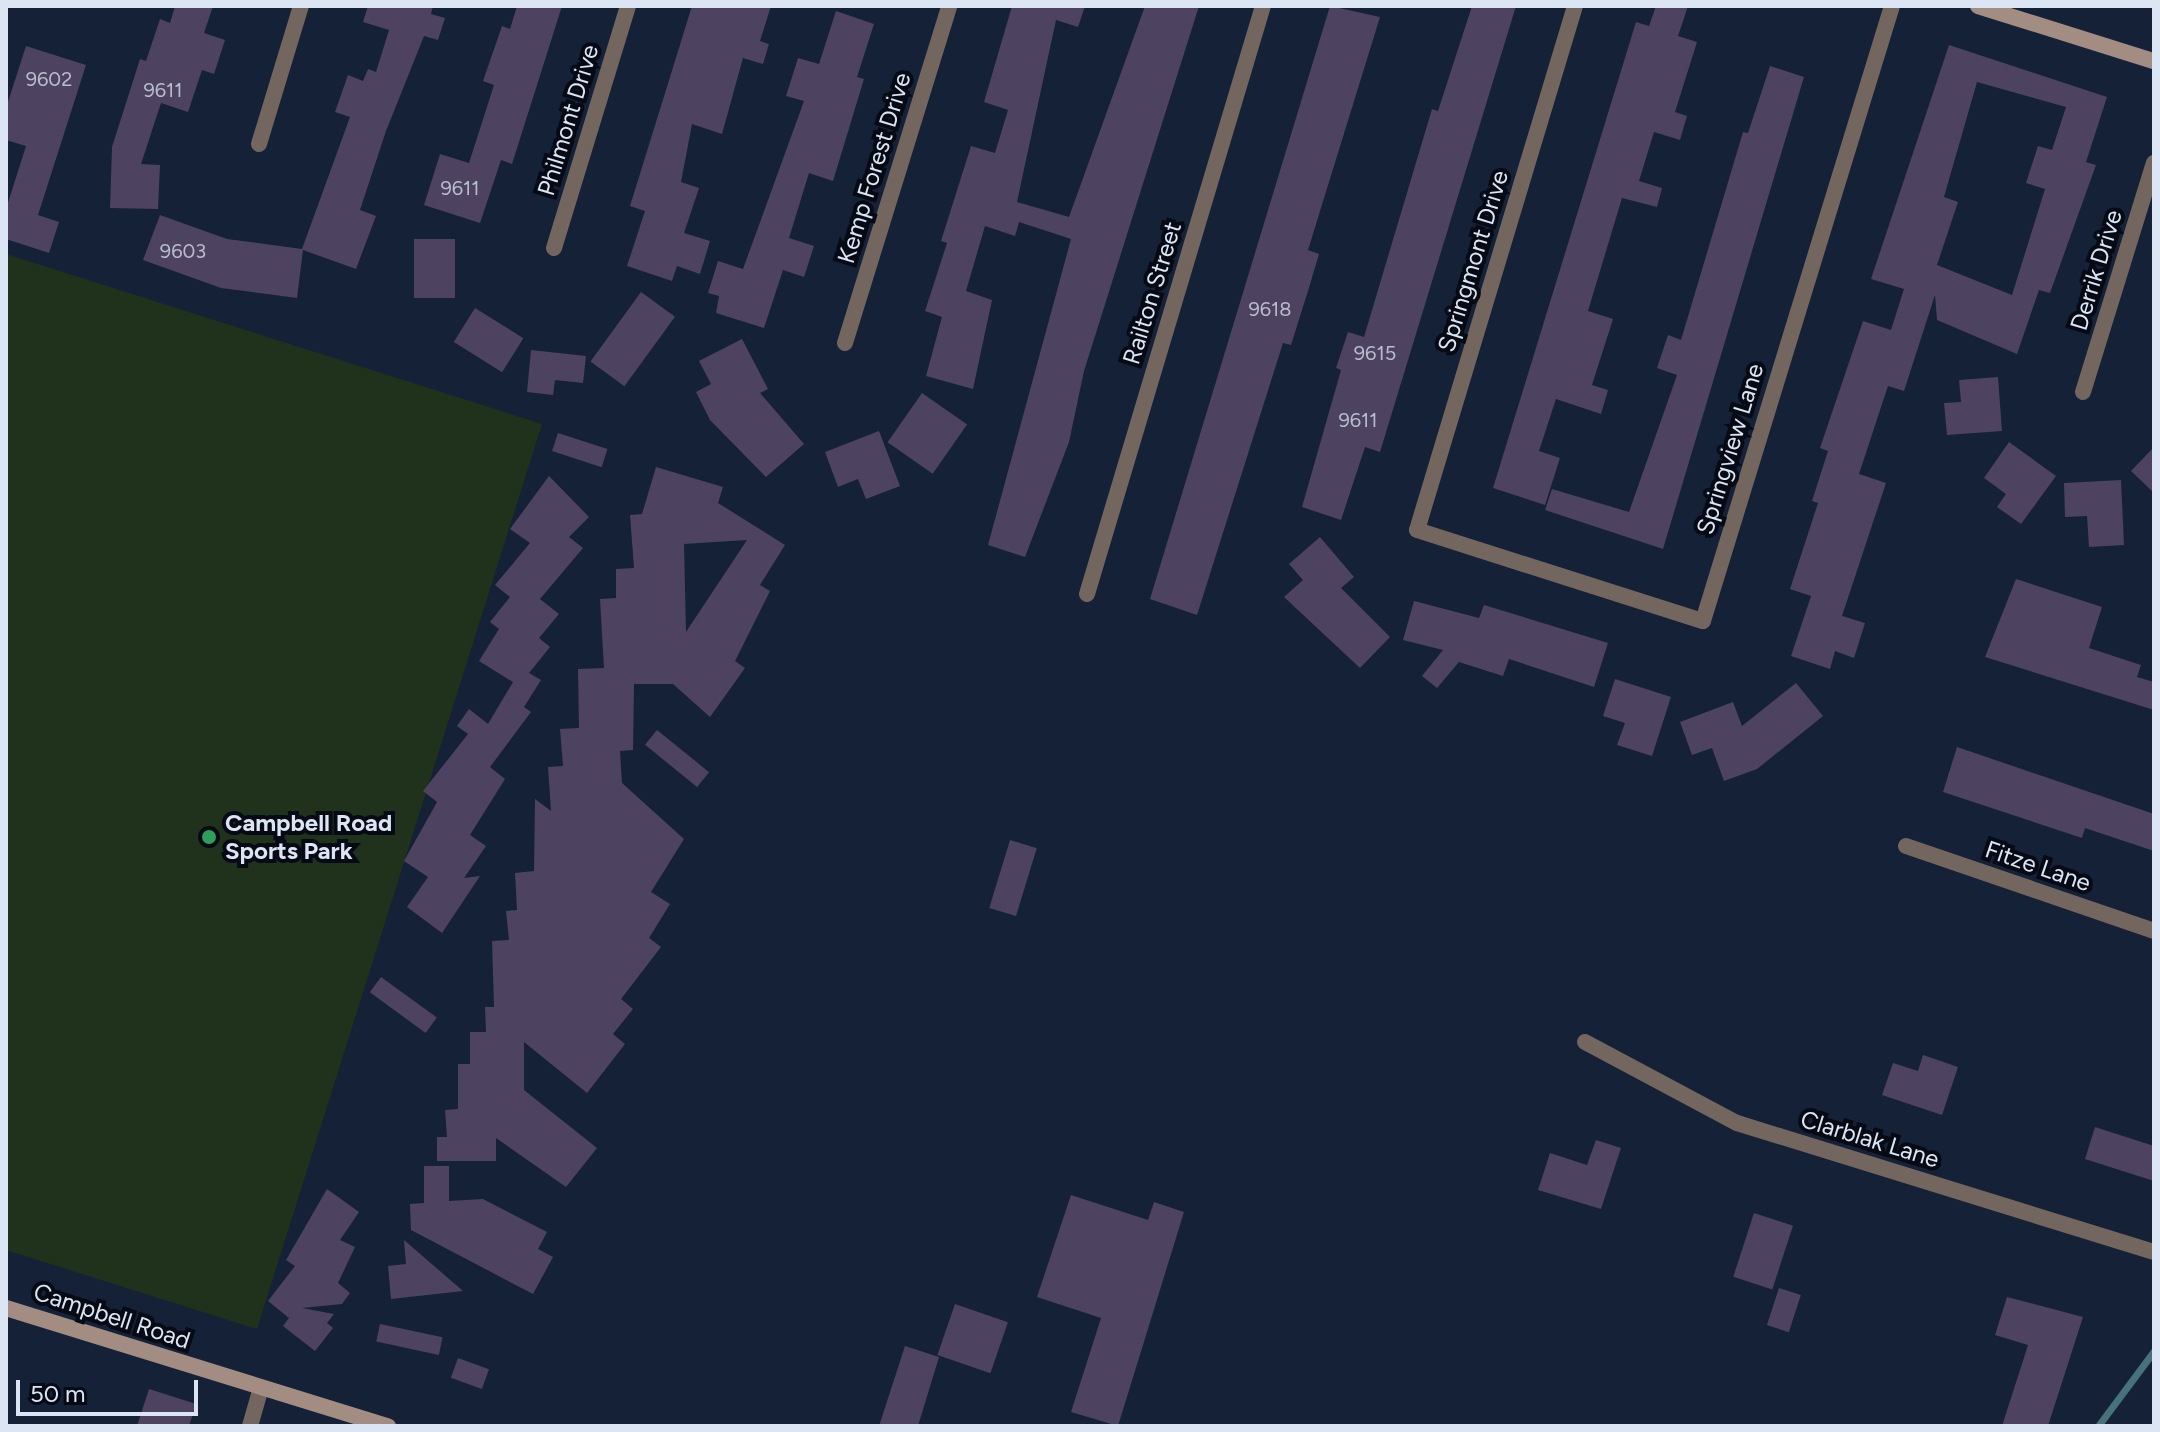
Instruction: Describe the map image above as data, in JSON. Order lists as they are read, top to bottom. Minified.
{"streets":{"street":["Philmont Drive","Kemp Forest Drive","Springmont Drive","Derrik Drive","Railton Street","Springview Lane","Fitze Lane","Clarblak Lane","Campbell Road"]},"crossings":[["Springmont Drive","Springview Lane"]],"places":["Campbell Road Sports Park"],"house_numbers":["9602","9611","9611","9603","9618","9615","9611"],"scale_bar":"50 m"}
